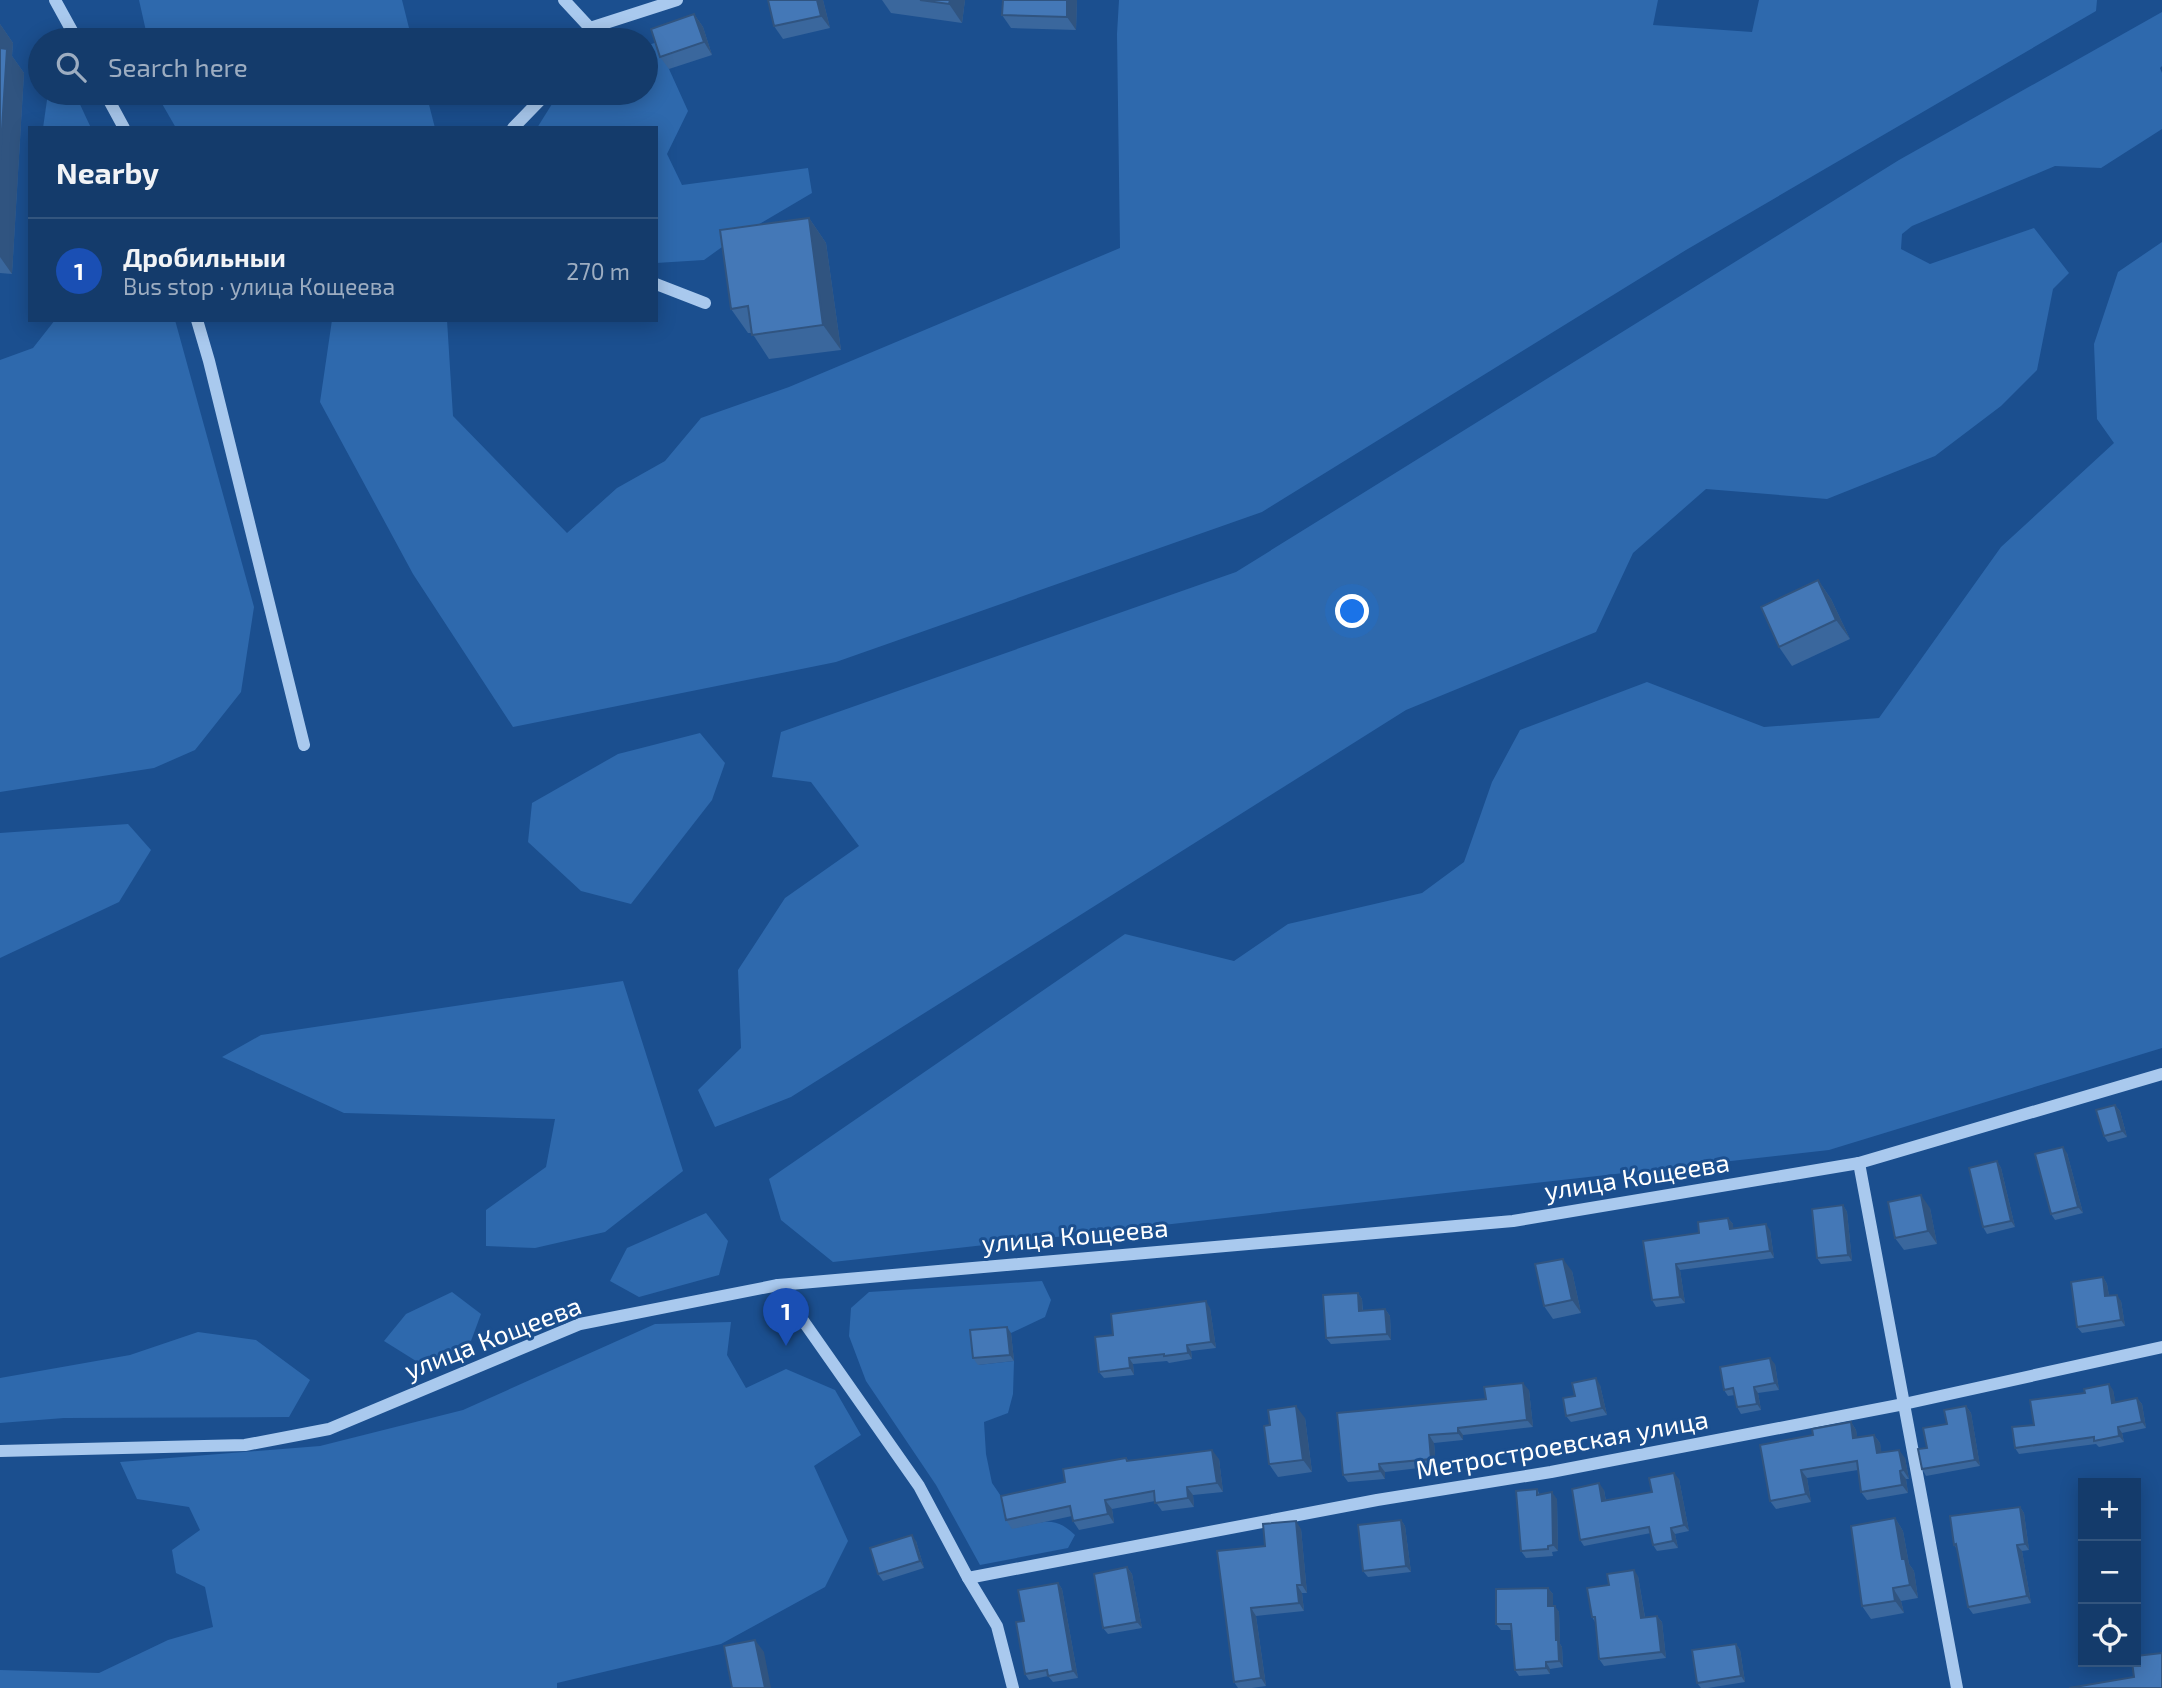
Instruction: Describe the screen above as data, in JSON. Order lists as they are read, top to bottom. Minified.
{"streets":{"street":["улица Кощеева","Метростроевская улица"]},"page":{"search":"Search here","heading":"Nearby","list":[{"mark":"1","name":"Дробильныи","note":"Bus stop · улица Кощеева","value":"270 m"}],"pins":"1","map_buttons":["+","−"]}}
